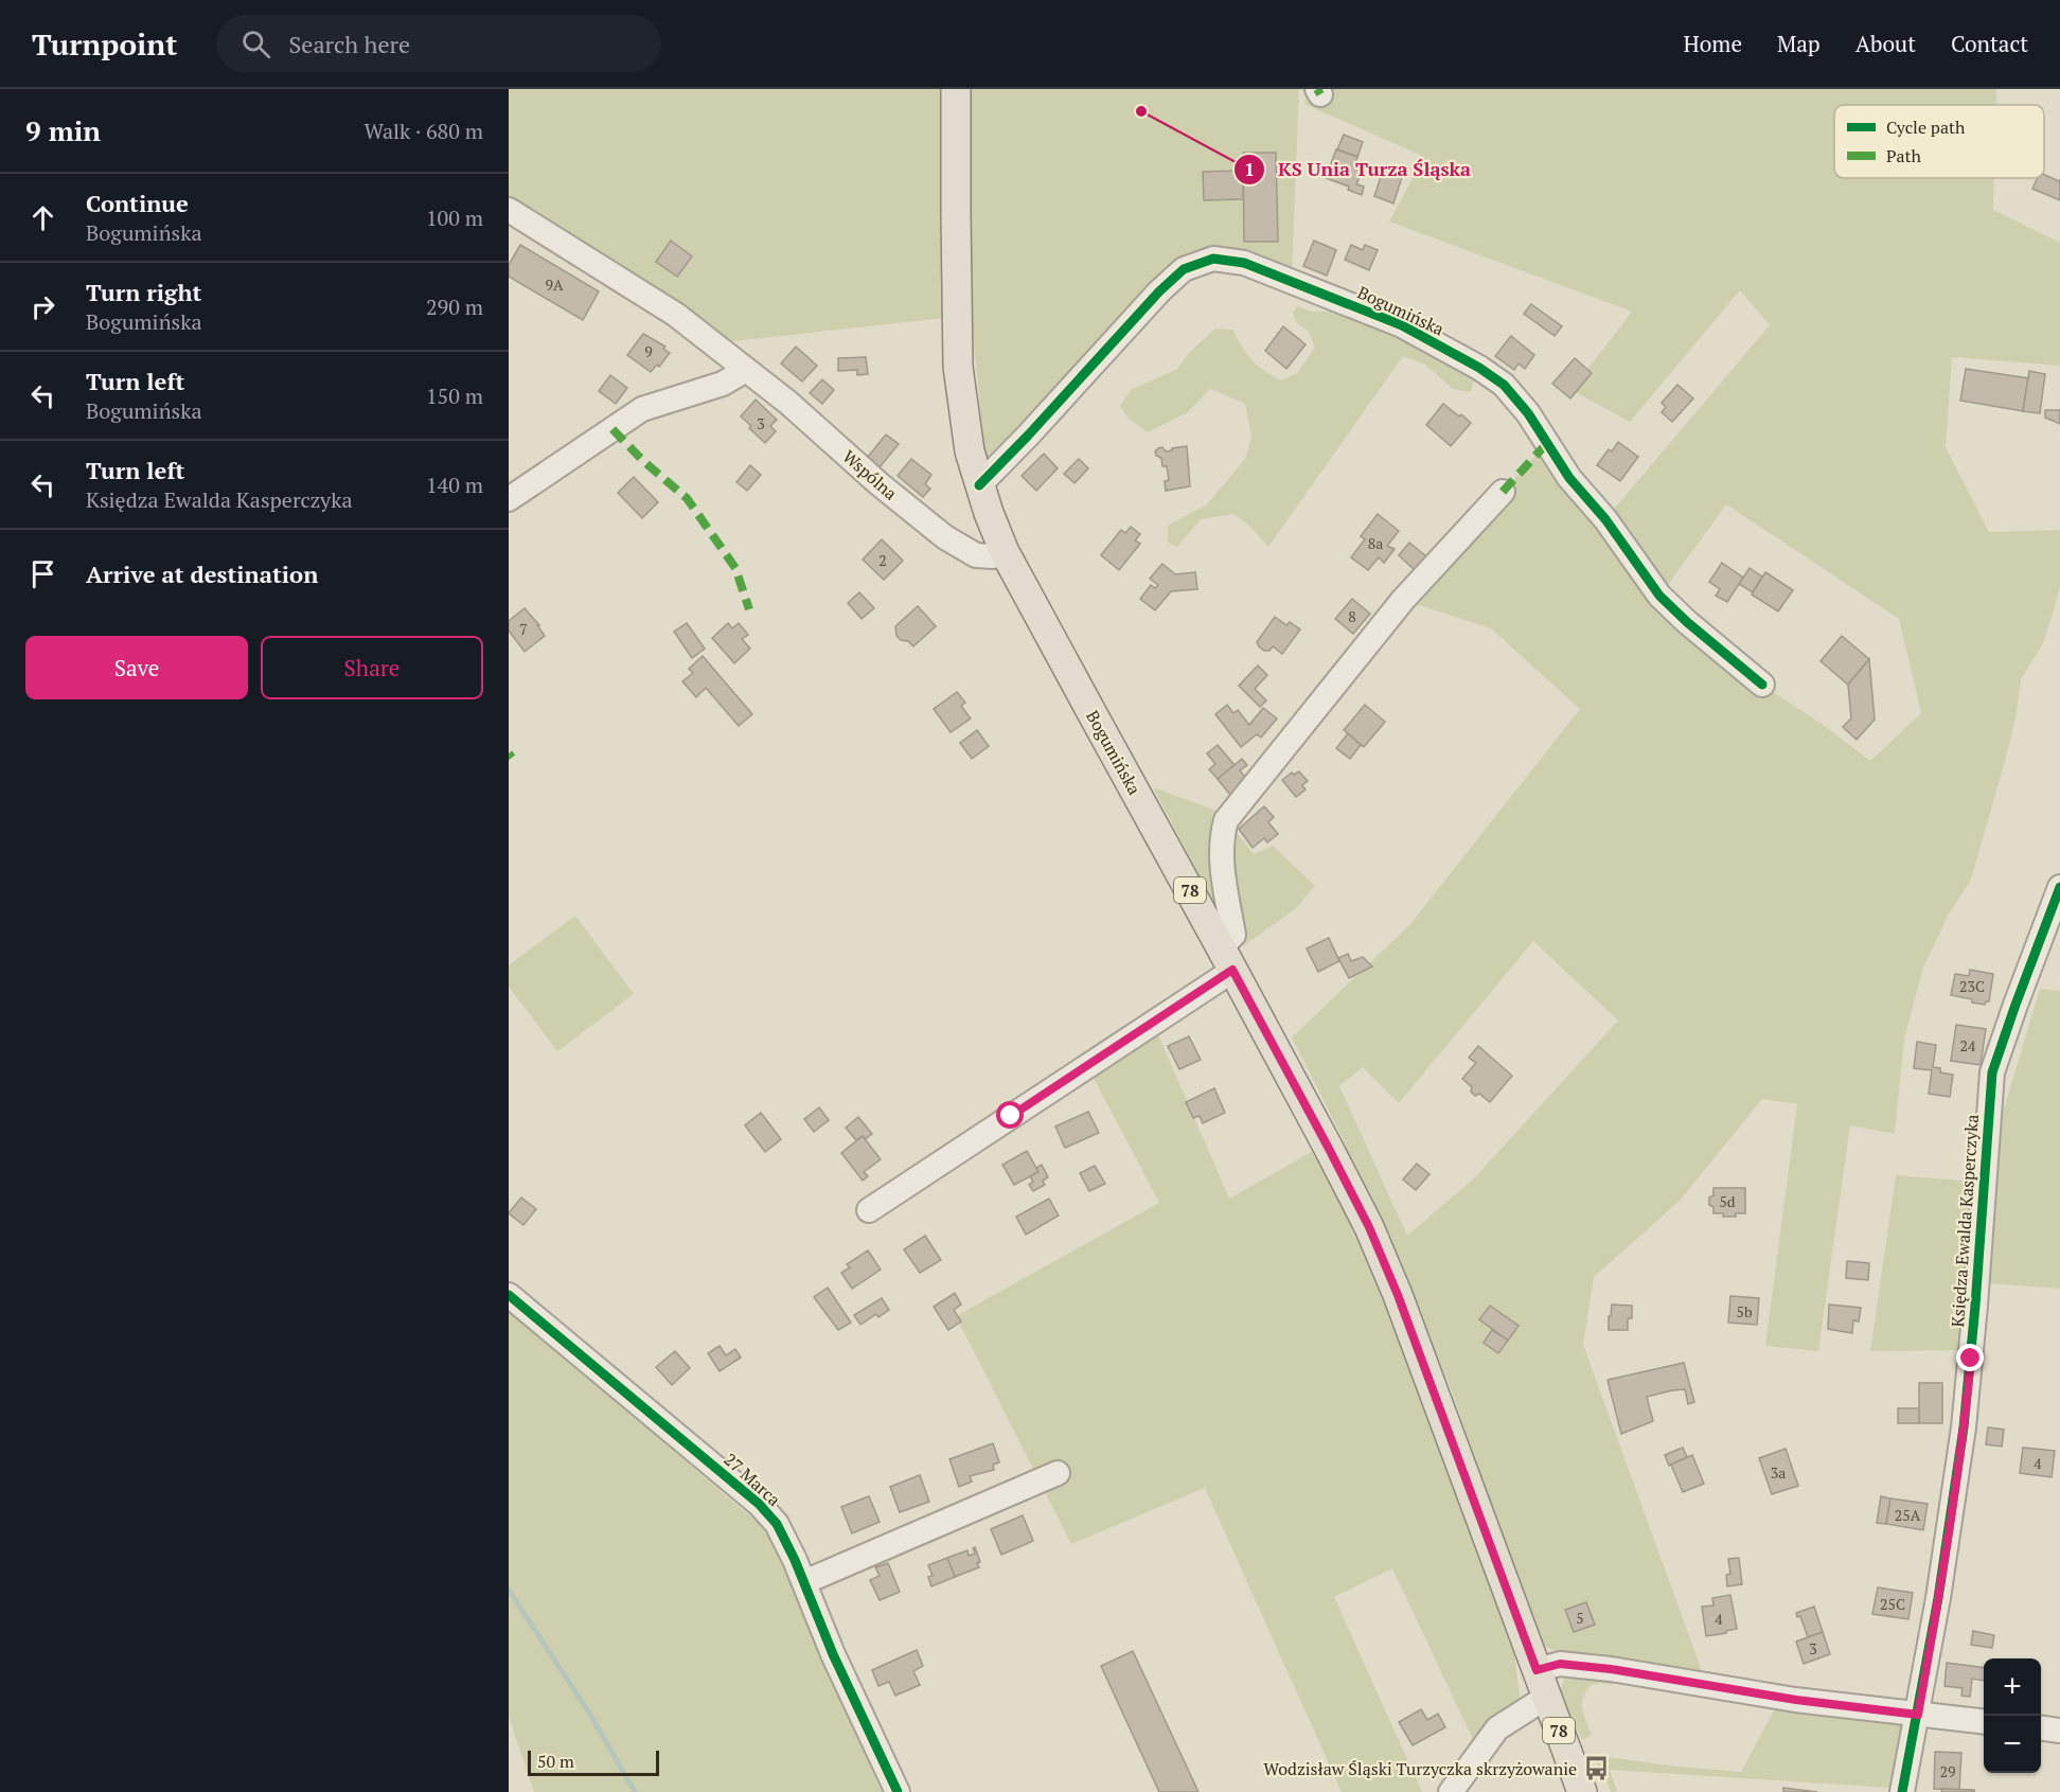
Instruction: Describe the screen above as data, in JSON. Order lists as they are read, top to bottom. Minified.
{"streets":{"main road":["Bogumińska","78"],"street":["Wspólna","Księdza Ewalda Kasperczyka","27 Marca"]},"crossings":[["Bogumińska","Wspólna"]],"places":{"other":["KS Unia Turza Śląska"],"bus stop":["Wodzisław Śląski Turzyczka skrzyżowanie"]},"house_numbers":["9A","9","3","8a","2","8","7","23C","24","5d","5b","4","3a","25A","25C","5","4","3","29"],"legend":["Cycle path","Path"],"scale_bar":"50 m","page":{"header":"Turnpoint","search":"Search here","nav":["Home","Map","About","Contact"],"heading":["9 min","Walk · 680 m"],"list":[["Continue","Bogumińska","100 m"],["Turn right","Bogumińska","290 m"],["Turn left","Bogumińska","150 m"],["Turn left","Księdza Ewalda Kasperczyka","140 m"],"Arrive at destination"],"buttons":["Save","Share"],"map_buttons":["+","−"],"scale":"50 m"}}
